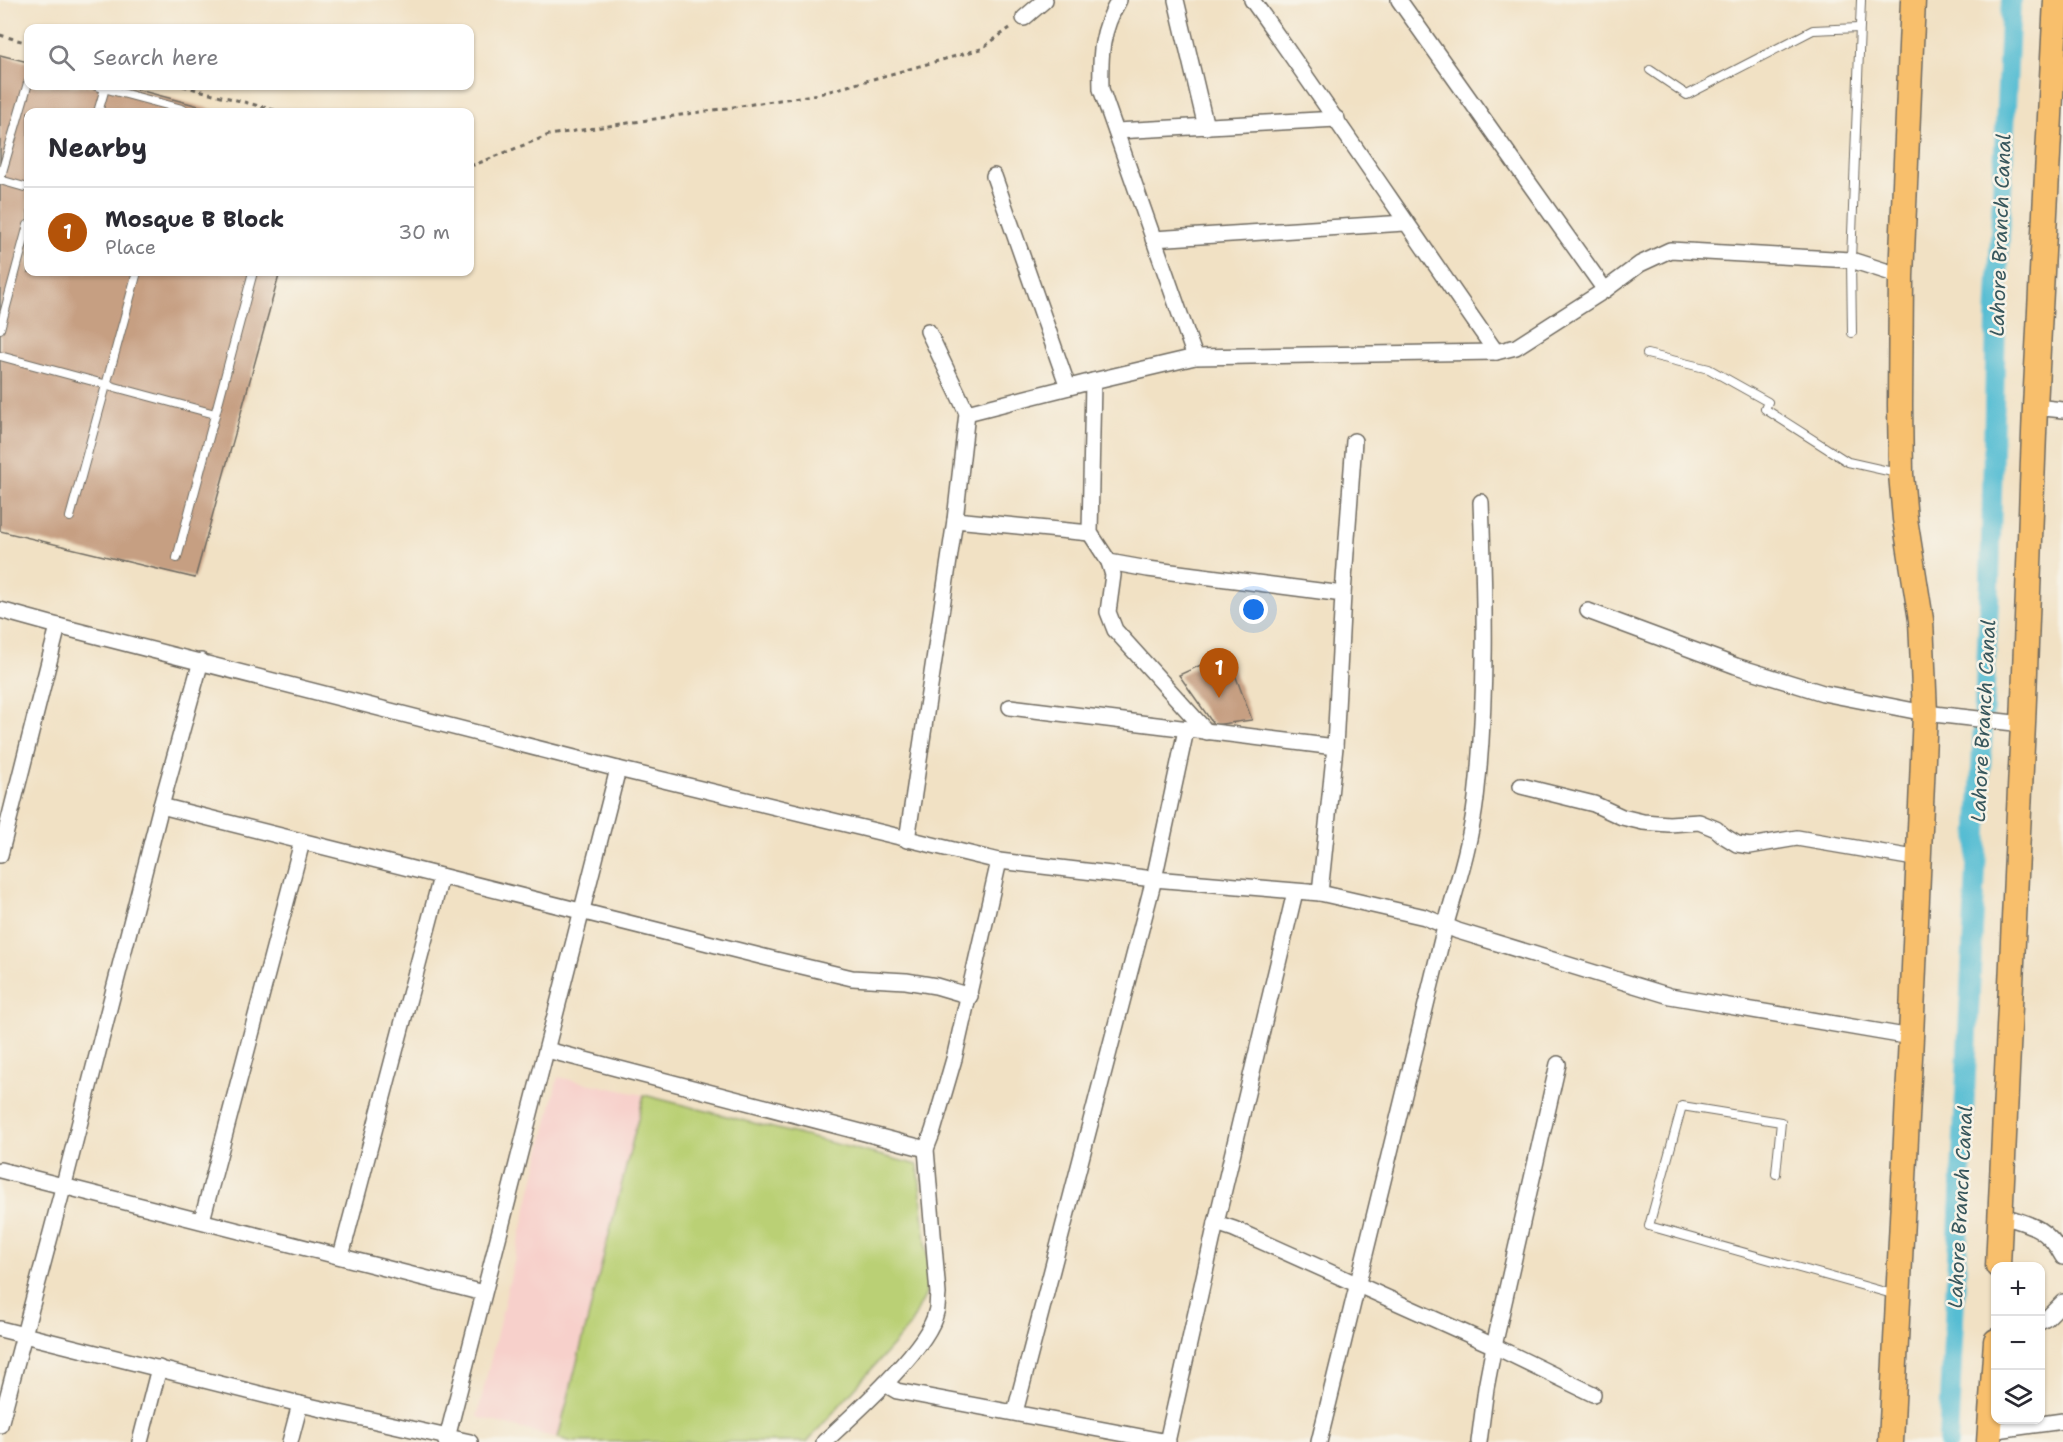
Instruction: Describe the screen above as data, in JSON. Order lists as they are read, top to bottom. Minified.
{"water":["Lahore Branch Canal"],"page":{"search":"Search here","heading":"Nearby","list":[{"mark":"1","name":"Mosque B Block","note":"Place","value":"30 m"}],"pins":"1","map_buttons":["+","−"]}}
